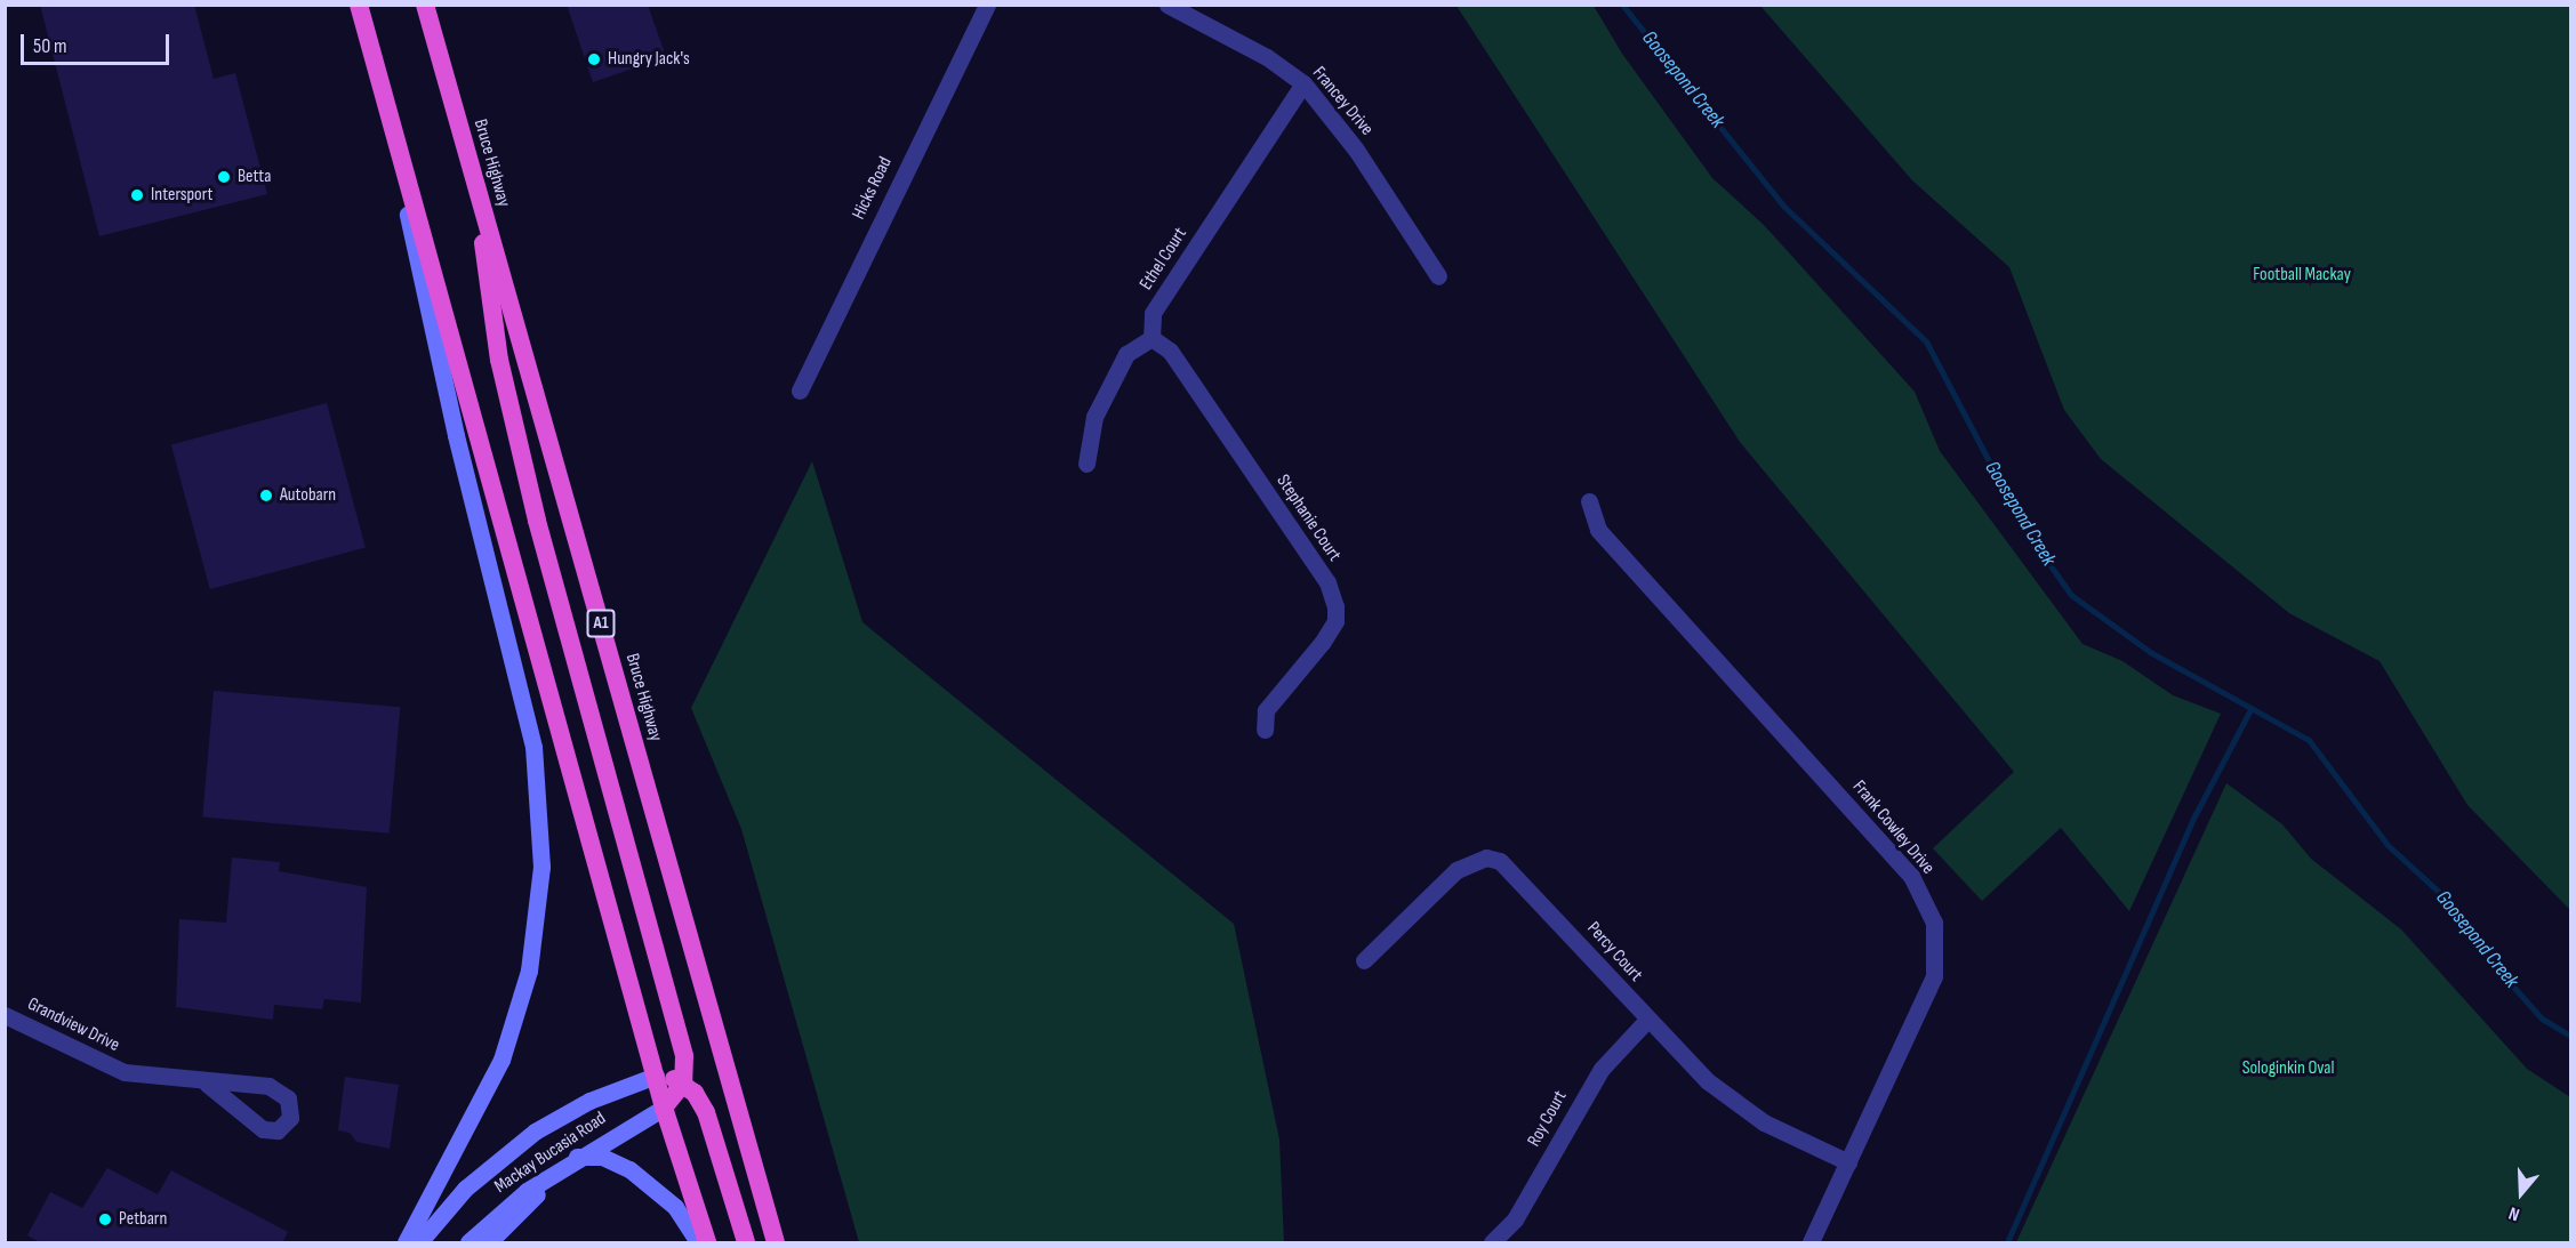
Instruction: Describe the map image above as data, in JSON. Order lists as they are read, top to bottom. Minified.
{"streets":{"highway":["Bruce Highway","A1"],"main road":["Mackay Bucasia Road"],"street":["Francey Drive","Hicks Road","Ethel Court","Stephanie Court","Frank Cowley Drive","Percy Court","Grandview Drive","Roy Court"]},"crossings":[["Francey Drive","Ethel Court"],["Ethel Court","Stephanie Court"],["Frank Cowley Drive","Percy Court"],["Percy Court","Roy Court"]],"water":["Goosepond Creek"],"parks":["Football Mackay","Sologinkin Oval"],"places":["Hungry Jack's","Betta","Intersport","Autobarn","Petbarn"],"scale_bar":"50 m","north":"bottom"}
